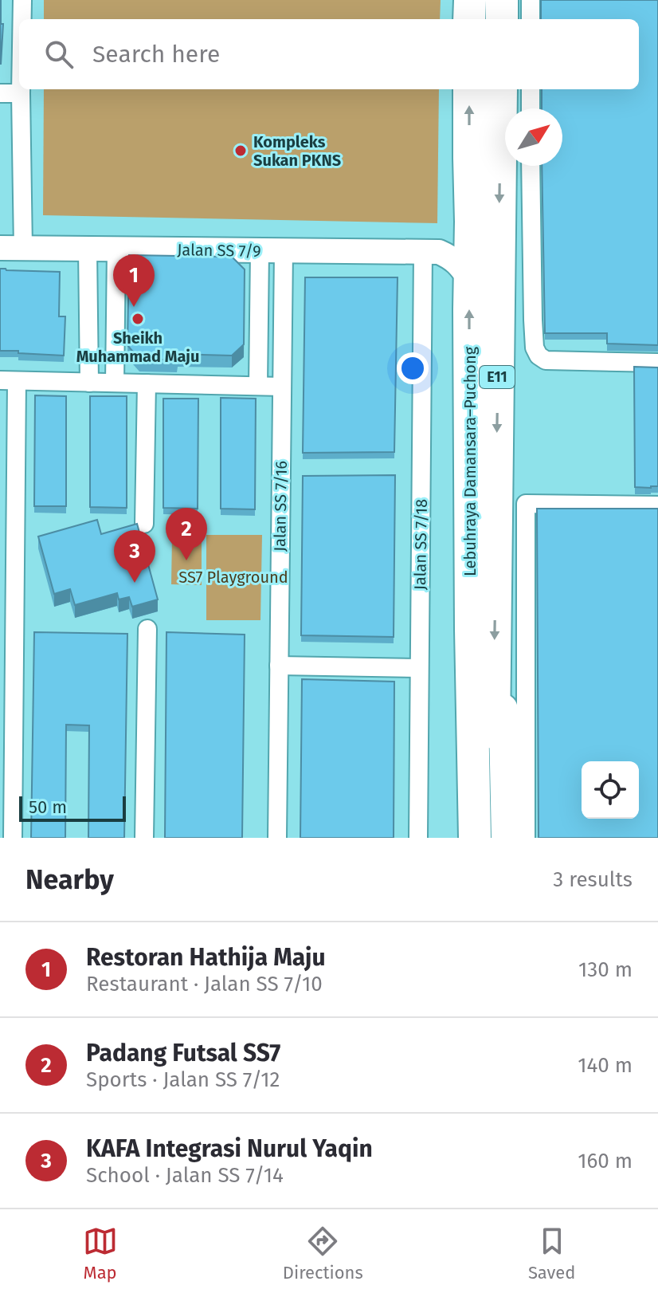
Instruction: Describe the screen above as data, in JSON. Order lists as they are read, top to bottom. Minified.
{"streets":{"highway":["E11","Lebuhraya Damansara–Puchong"],"street":["Jalan SS 7/9","Jalan SS 7/16","Jalan SS 7/18"]},"crossings":[["Jalan SS 7/9","Jalan SS 7/16"],["Jalan SS 7/9","Jalan SS 7/18"]],"parks":["SS7 Playground"],"places":["Kompleks Sukan PKNS","Sheikh Muhammad Maju"],"scale_bar":"50 m","north":"top right","page":{"search":"Search here","pins":["1","2","3"],"scale":"50 m","heading":["Nearby","3 results"],"list":[{"mark":"1","name":"Restoran Hathija Maju","note":"Restaurant · Jalan SS 7/10","value":"130 m"},{"mark":"2","name":"Padang Futsal SS7","note":"Sports · Jalan SS 7/12","value":"140 m"},{"mark":"3","name":"KAFA Integrasi Nurul Yaqin","note":"School · Jalan SS 7/14","value":"160 m"}],"nav":["Map","Directions","Saved"]}}
